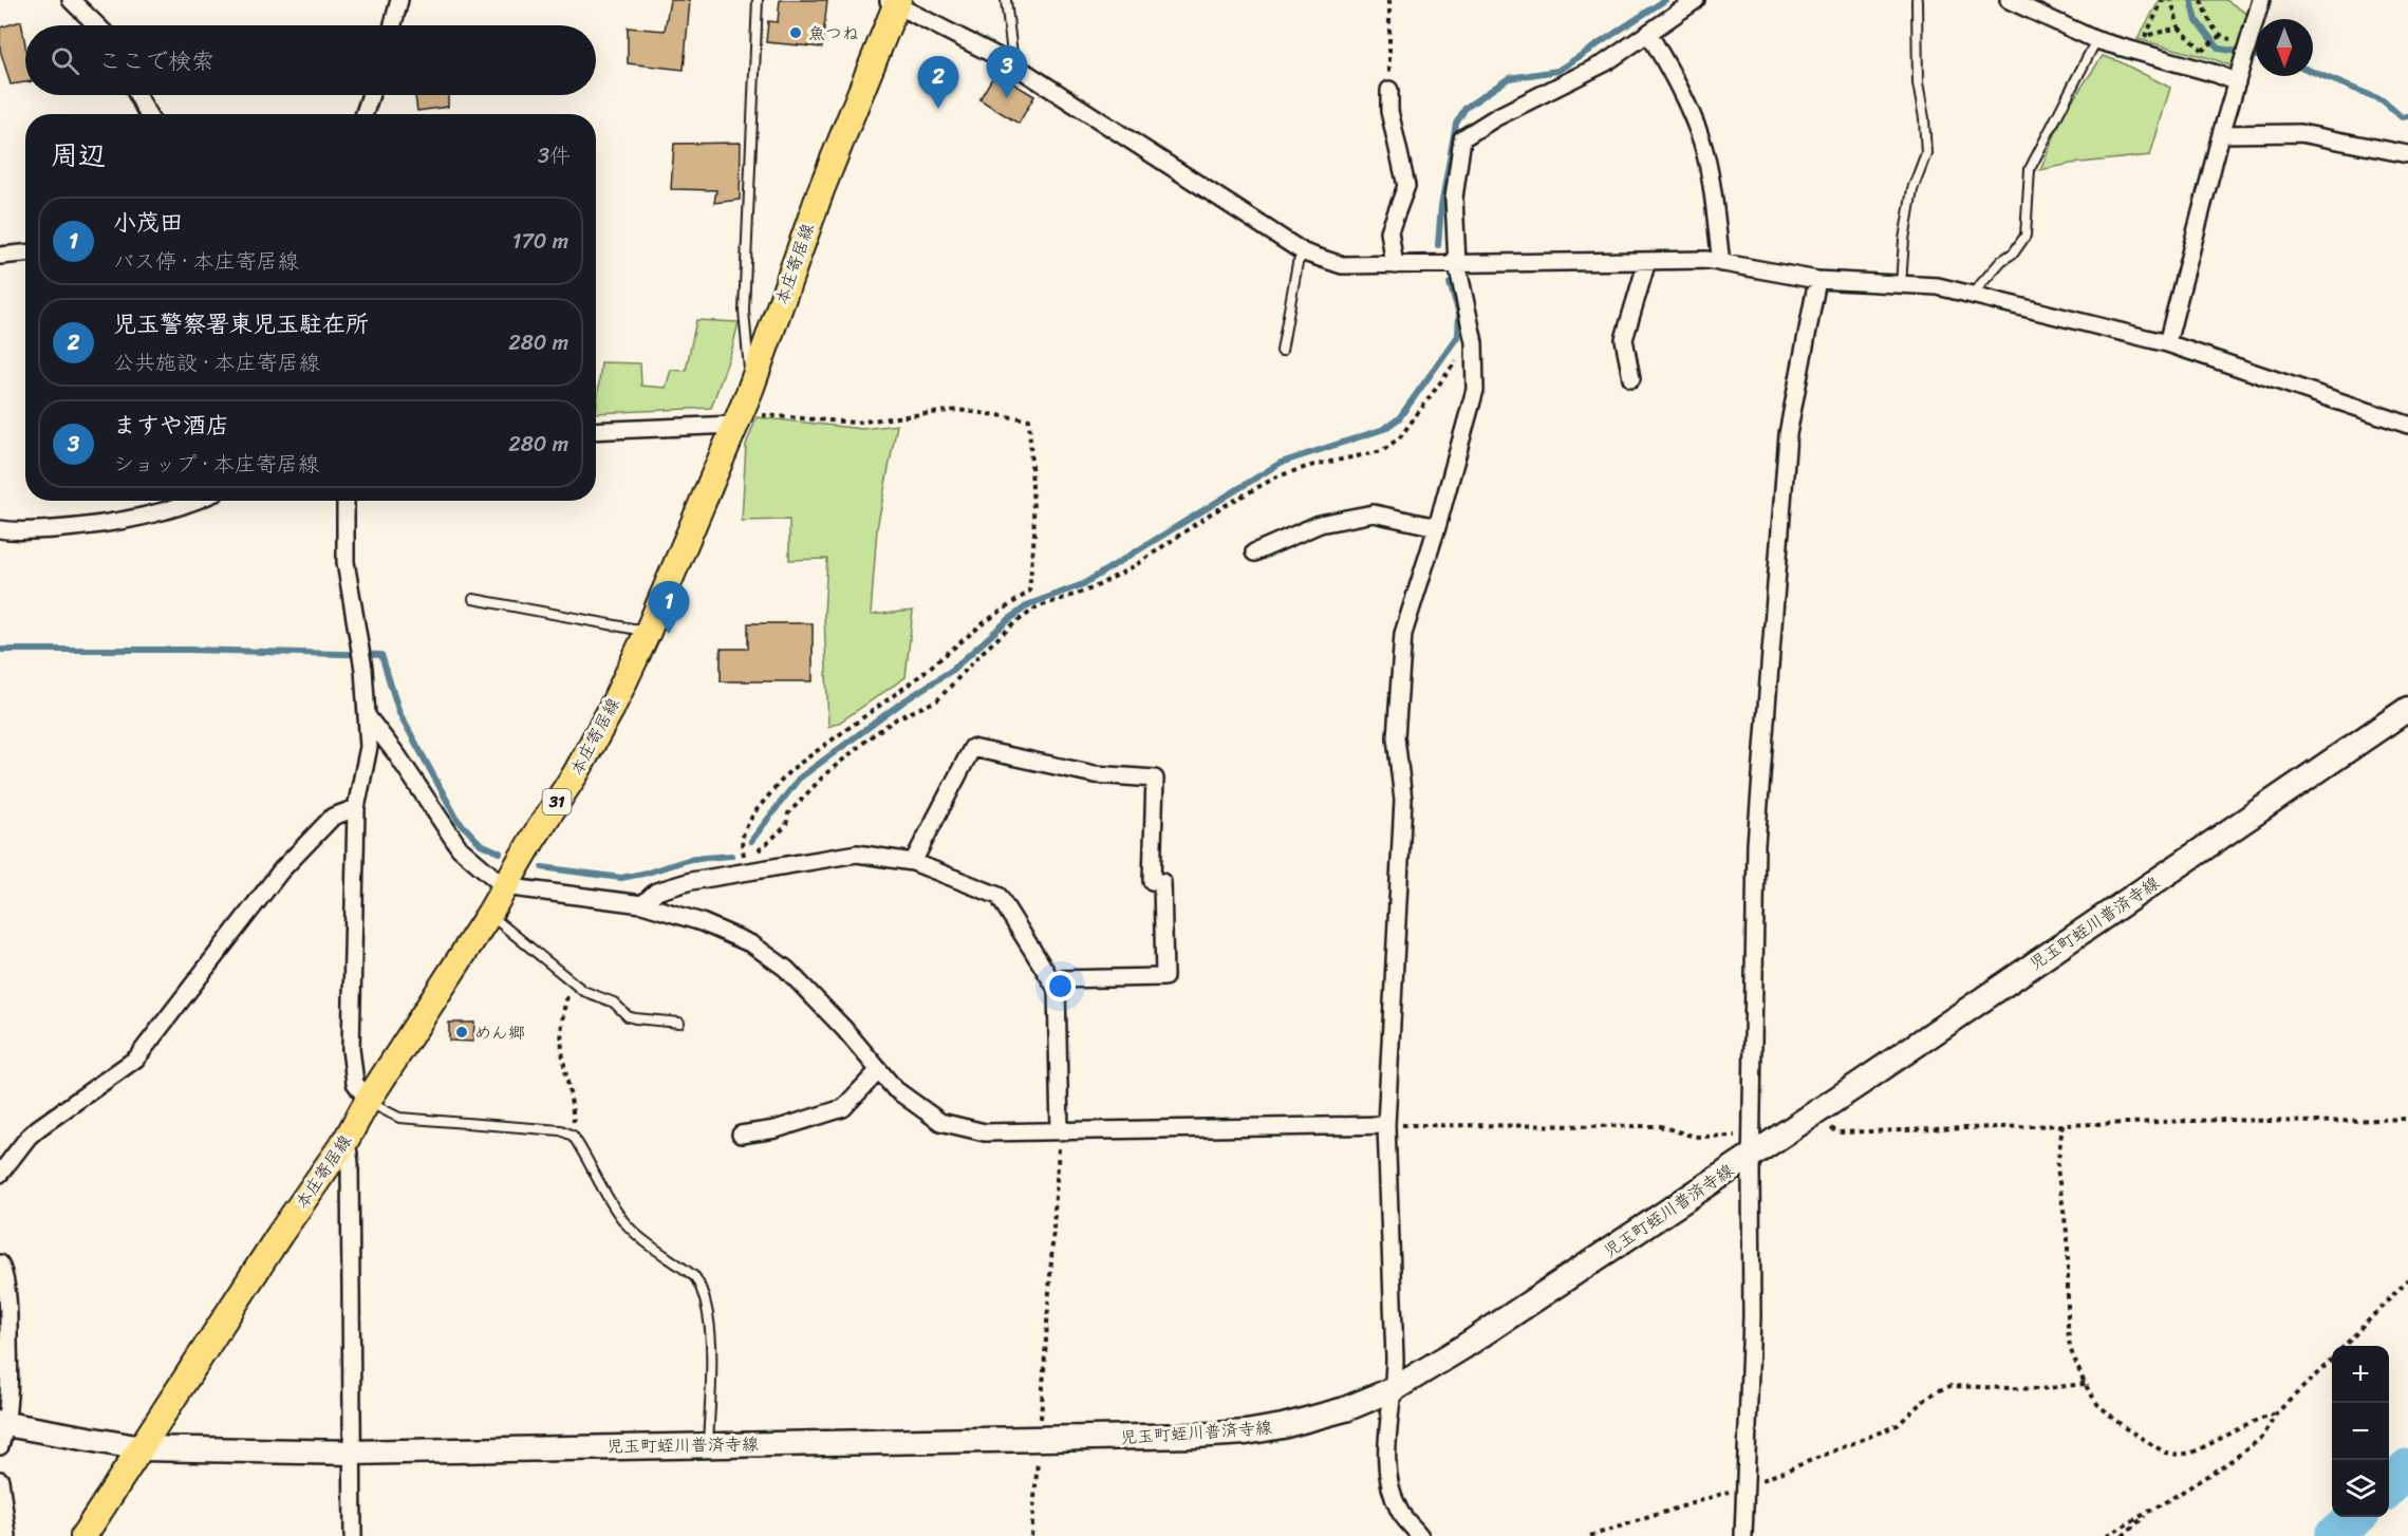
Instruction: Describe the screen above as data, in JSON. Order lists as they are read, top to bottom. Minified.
{"streets":{"main road":["本庄寄居線","31","児玉町蛭川普済寺線"]},"crossings":[["本庄寄居線","児玉町蛭川普済寺線"]],"places":["魚つね","めん郷"],"north":"bottom","page":{"search":"ここで検索","pins":["3","2","1"],"heading":["周辺","3件"],"list":[{"mark":"1","name":"小茂田","note":"バス停 · 本庄寄居線","value":"170 m"},{"mark":"2","name":"児玉警察署東児玉駐在所","note":"公共施設 · 本庄寄居線","value":"280 m"},{"mark":"3","name":"ますや酒店","note":"ショップ · 本庄寄居線","value":"280 m"}],"map_buttons":["+","−"]}}
